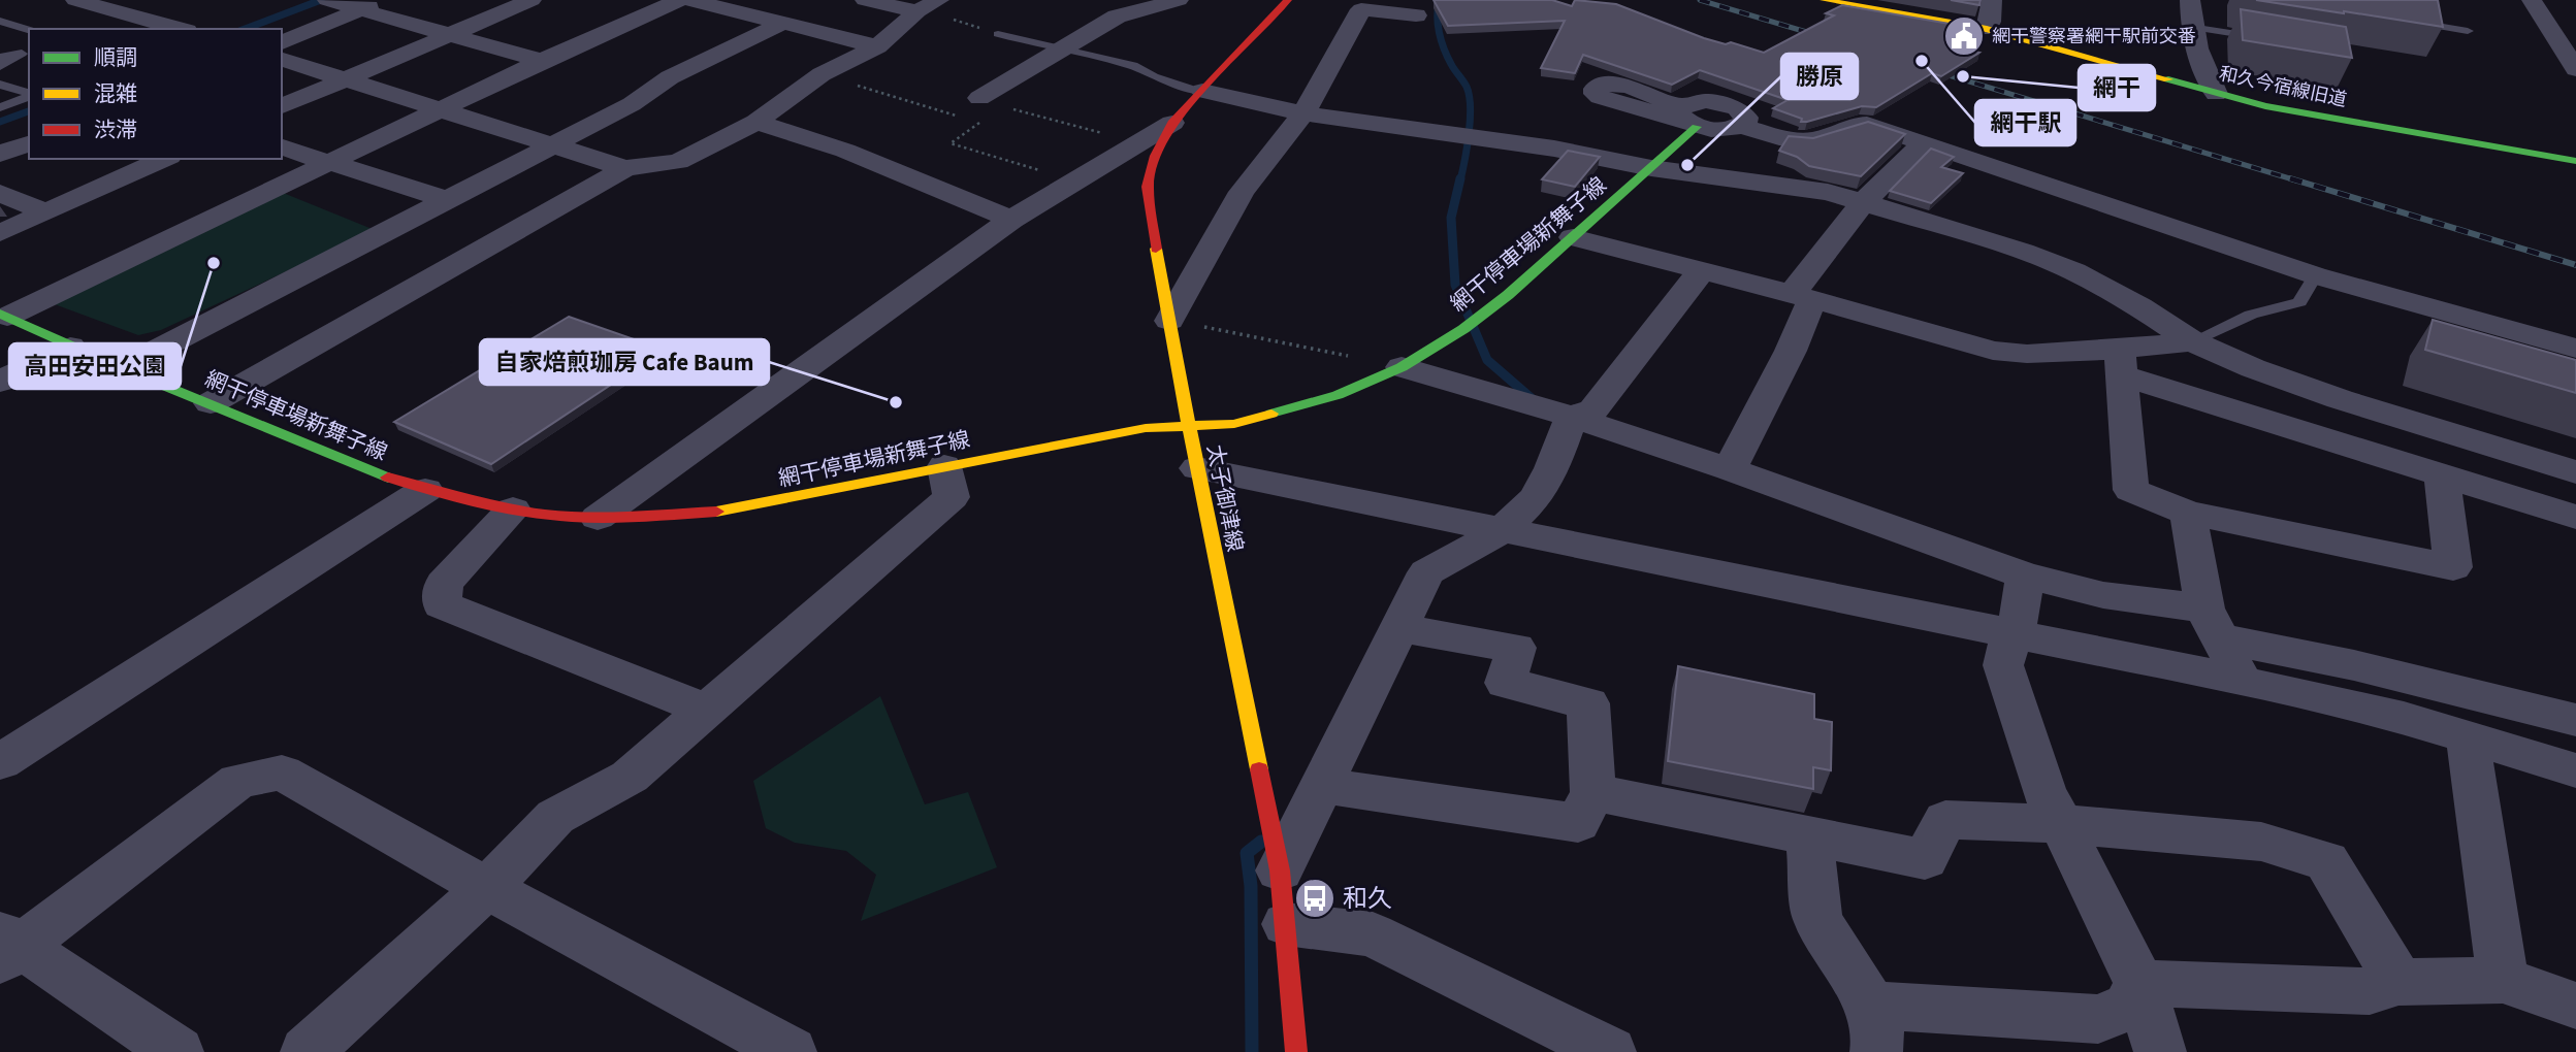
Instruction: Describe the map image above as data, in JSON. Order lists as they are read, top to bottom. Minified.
{"streets":{"main road":["和久今宿線旧道","網干停車場新舞子線","太子御津線"]},"crossings":[["網干停車場新舞子線","太子御津線"]],"places":{"public building":["網干警察署網干駅前交番"],"other":["網干駅","網干","勝原","高田安田公園","自家焙煎珈房 Cafe Baum"],"bus stop":["和久"]},"legend":["順調","混雑","渋滞"]}
